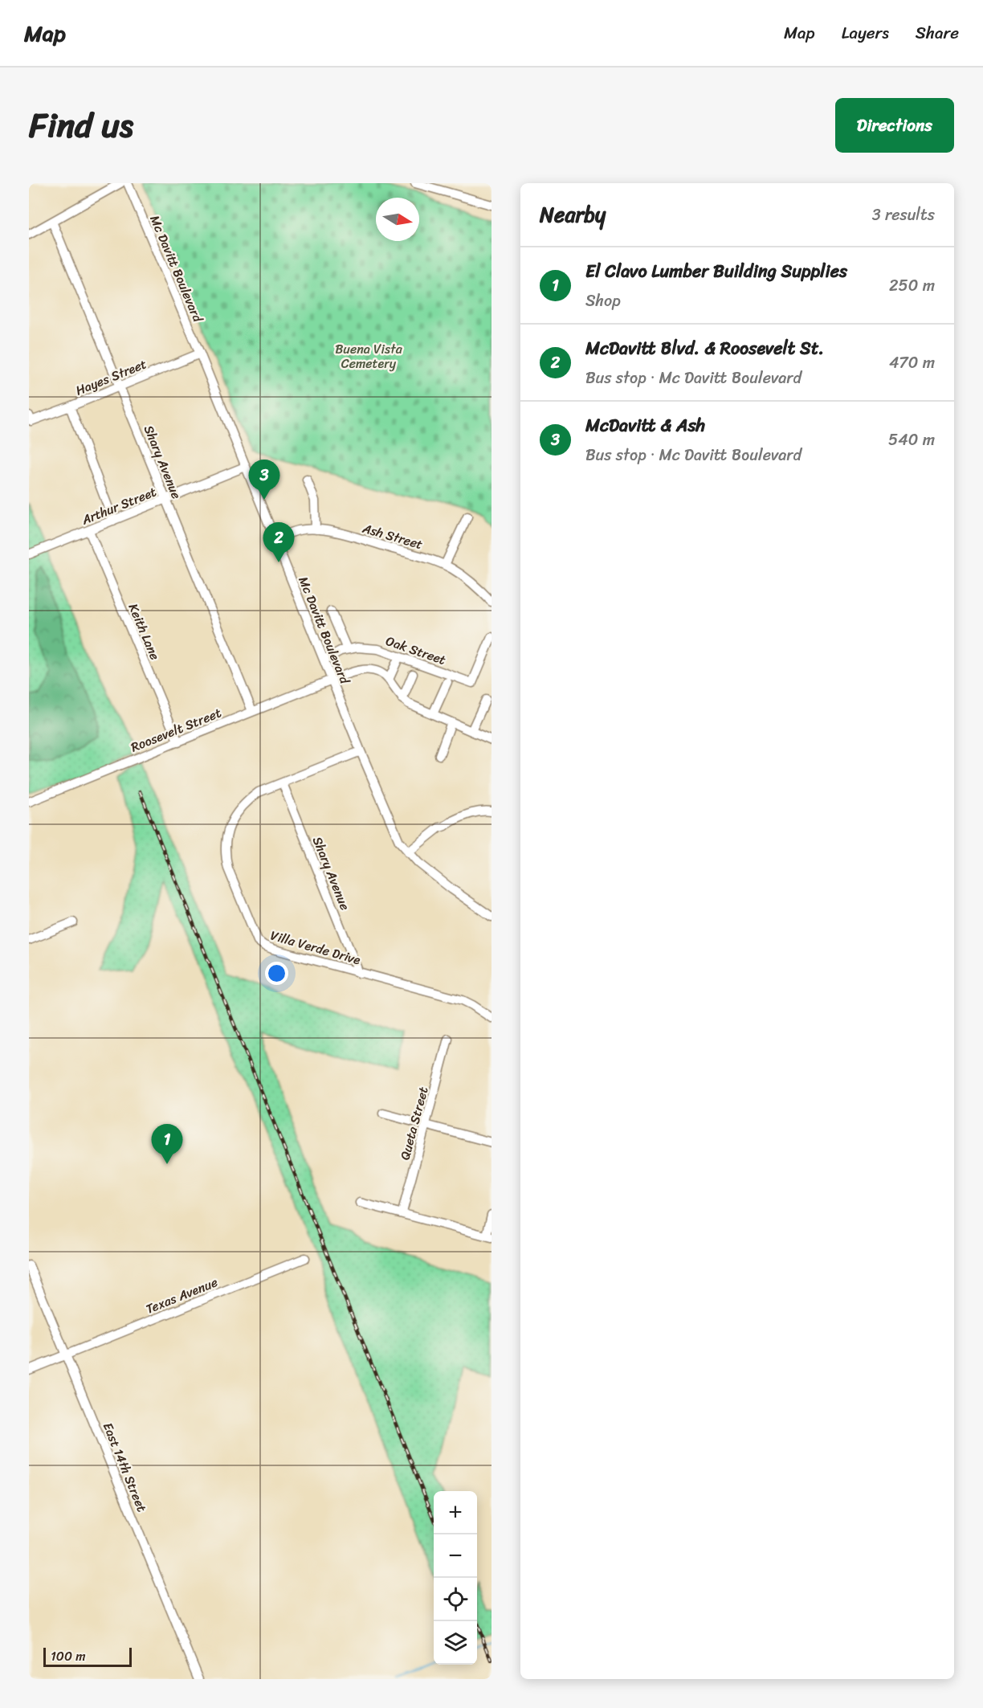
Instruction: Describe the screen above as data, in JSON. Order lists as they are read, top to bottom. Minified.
{"streets":{"street":["Mc Davitt Boulevard","Hayes Street","Shary Avenue","Arthur Street","Ash Street","Keith Lane","Oak Street","Roosevelt Street","Villa Verde Drive","Queta Street","Texas Avenue","East 14th Street"]},"crossings":[["Mc Davitt Boulevard","Hayes Street"],["Mc Davitt Boulevard","Arthur Street"],["Mc Davitt Boulevard","Ash Street"],["Mc Davitt Boulevard","Oak Street"],["Mc Davitt Boulevard","Roosevelt Street"],["Mc Davitt Boulevard","Villa Verde Drive"],["Hayes Street","Shary Avenue"],["Shary Avenue","Arthur Street"],["Shary Avenue","Roosevelt Street"],["Shary Avenue","Villa Verde Drive"],["Arthur Street","Keith Lane"],["Keith Lane","Roosevelt Street"],["Texas Avenue","East 14th Street"]],"parks":["Buena Vista Cemetery"],"scale_bar":"100 m","north":"right","page":{"header":"Map","nav":["Map","Layers","Share"],"title":"Find us","buttons":"Directions","heading":["Nearby","3 results"],"list":[{"mark":"1","name":"El Clavo Lumber Building Supplies","note":"Shop","value":"250 m"},{"mark":"2","name":"McDavitt Blvd. & Roosevelt St.","note":"Bus stop · Mc Davitt Boulevard","value":"470 m"},{"mark":"3","name":"McDavitt & Ash","note":"Bus stop · Mc Davitt Boulevard","value":"540 m"}],"pins":["3","2","1"],"map_buttons":["+","−"],"scale":"100 m"}}
